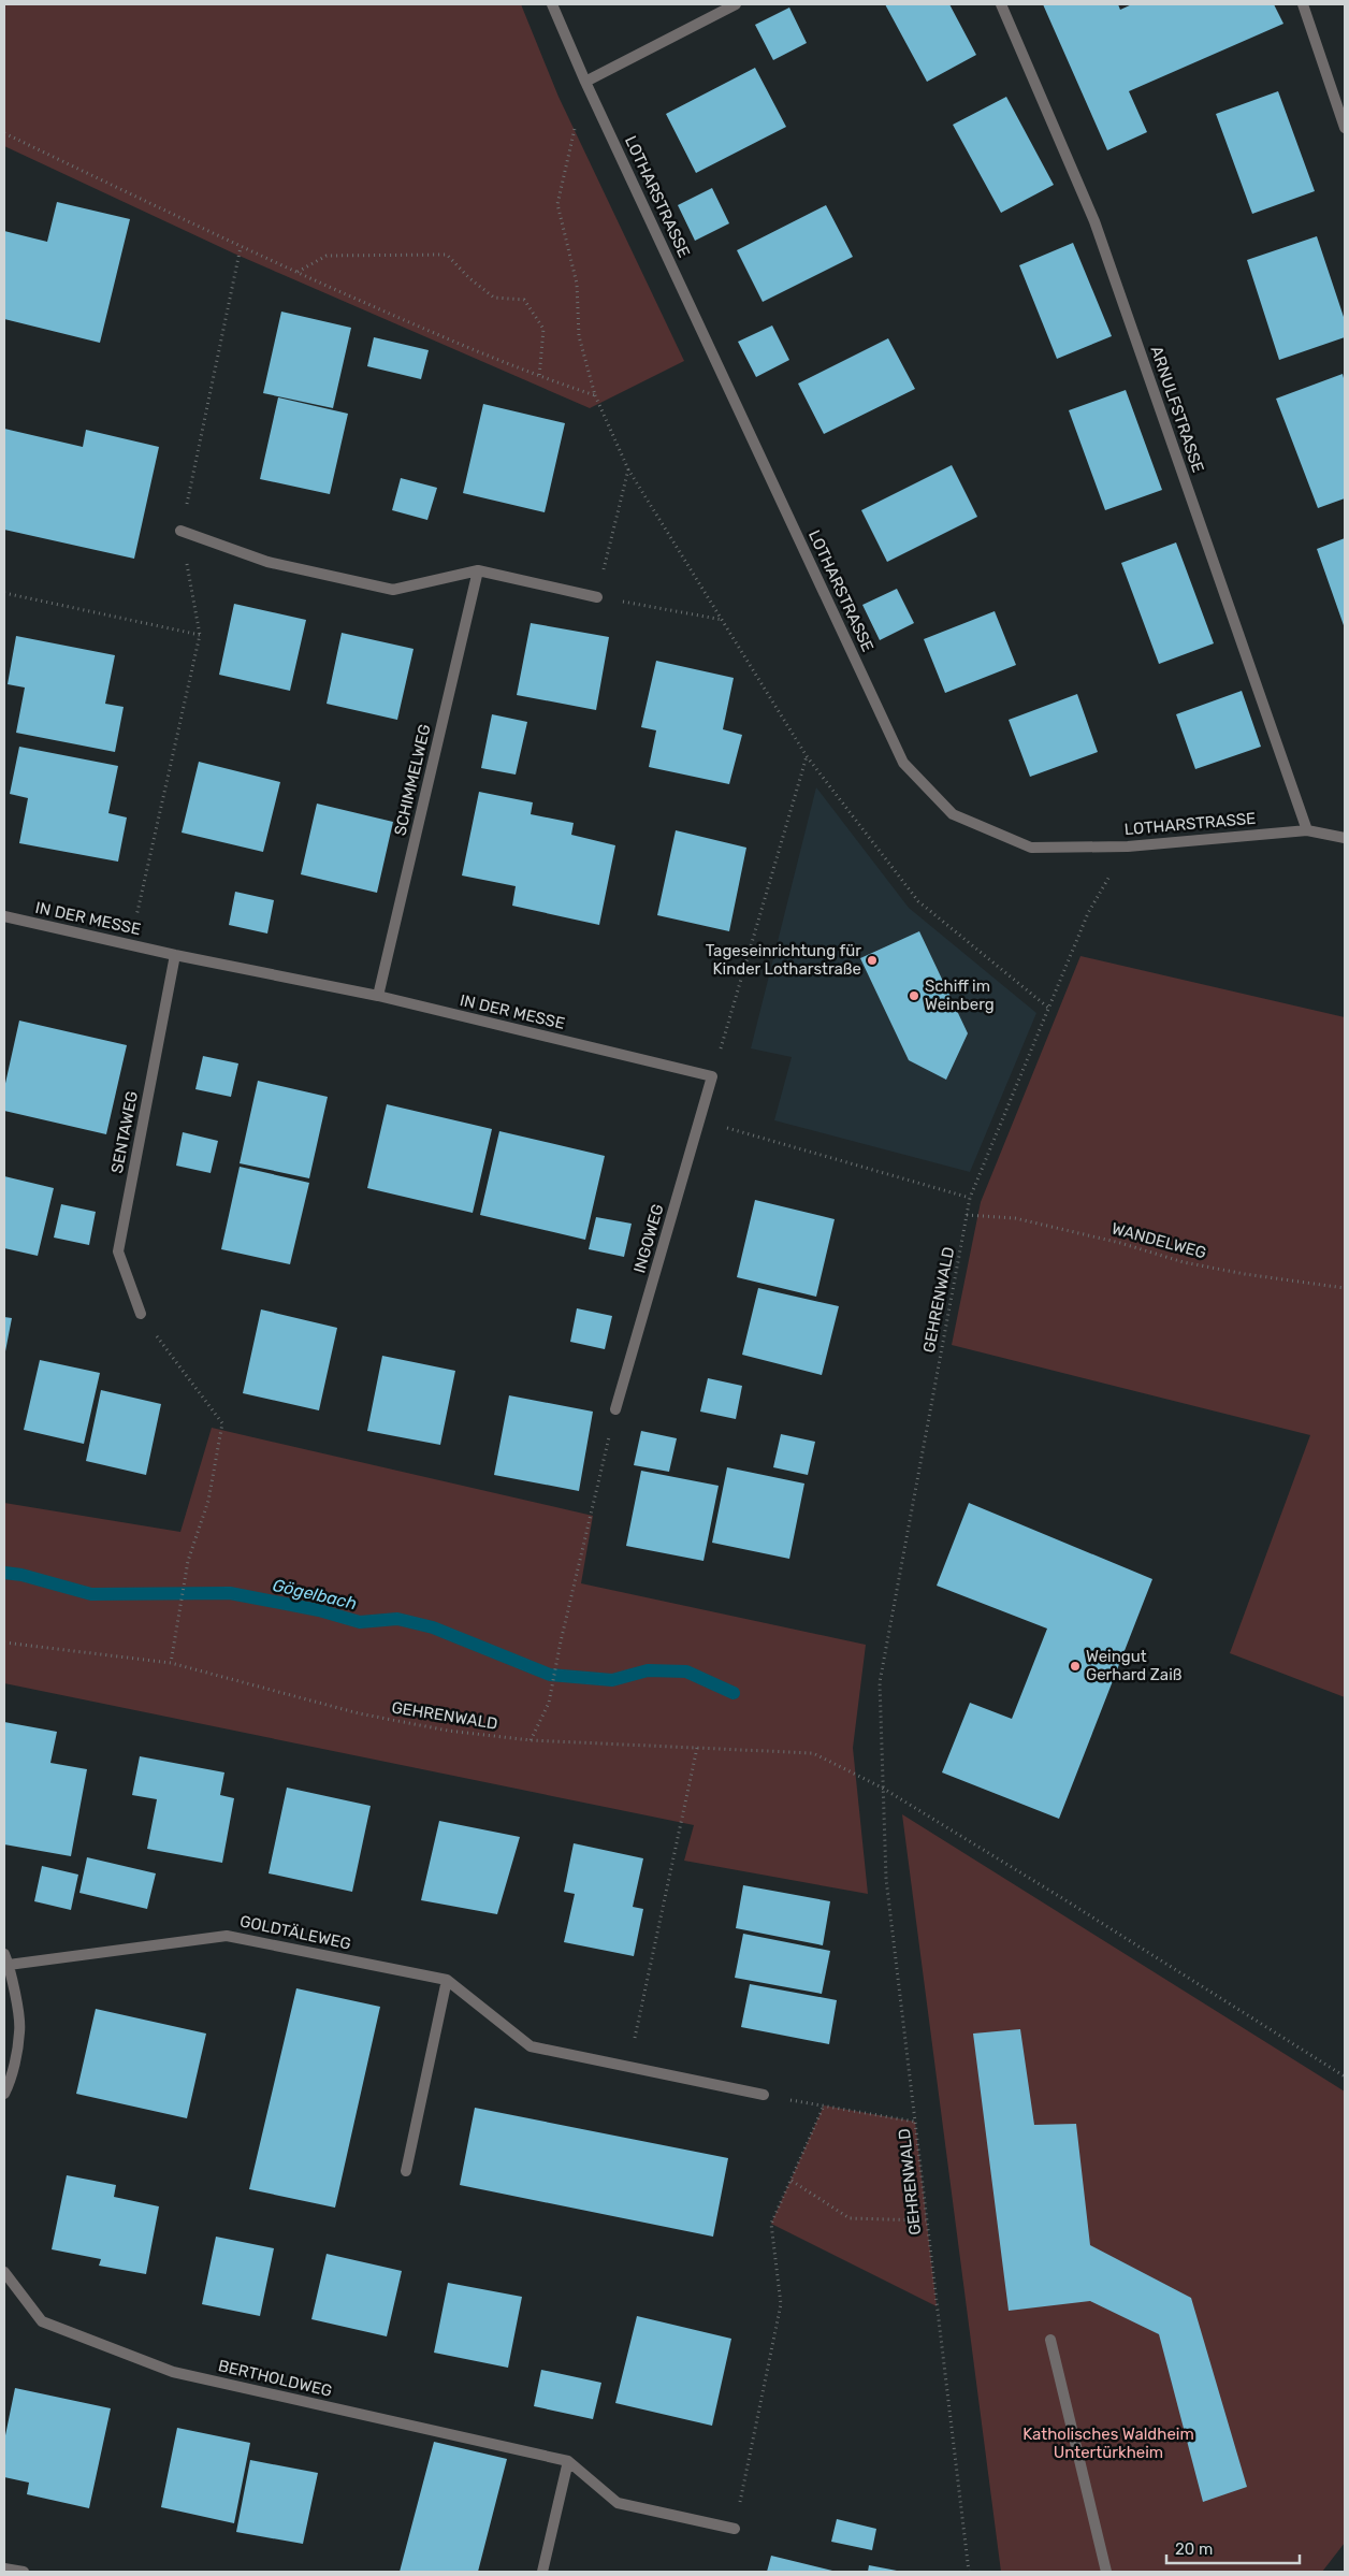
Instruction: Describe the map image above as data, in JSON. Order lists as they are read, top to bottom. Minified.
{"streets":{"street":["LOTHARSTRASSE","ARNULFSTRASSE","SCHIMMELWEG","IN DER MESSE","SENTAWEG","INGOWEG","GOLDTÄLEWEG","BERTHOLDWEG"],"path":["WANDELWEG","GEHRENWALD"]},"crossings":[["LOTHARSTRASSE","ARNULFSTRASSE"],["LOTHARSTRASSE","GEHRENWALD"],["SCHIMMELWEG","IN DER MESSE"],["IN DER MESSE","SENTAWEG"],["IN DER MESSE","INGOWEG"],["WANDELWEG","GEHRENWALD"]],"water":["Gögelbach"],"parks":["Katholisches Waldheim Untertürkheim"],"places":["Tageseinrichtung für Kinder Lotharstraße","Schiff im Weinberg","Weingut Gerhard Zaiß"],"scale_bar":"20 m"}
